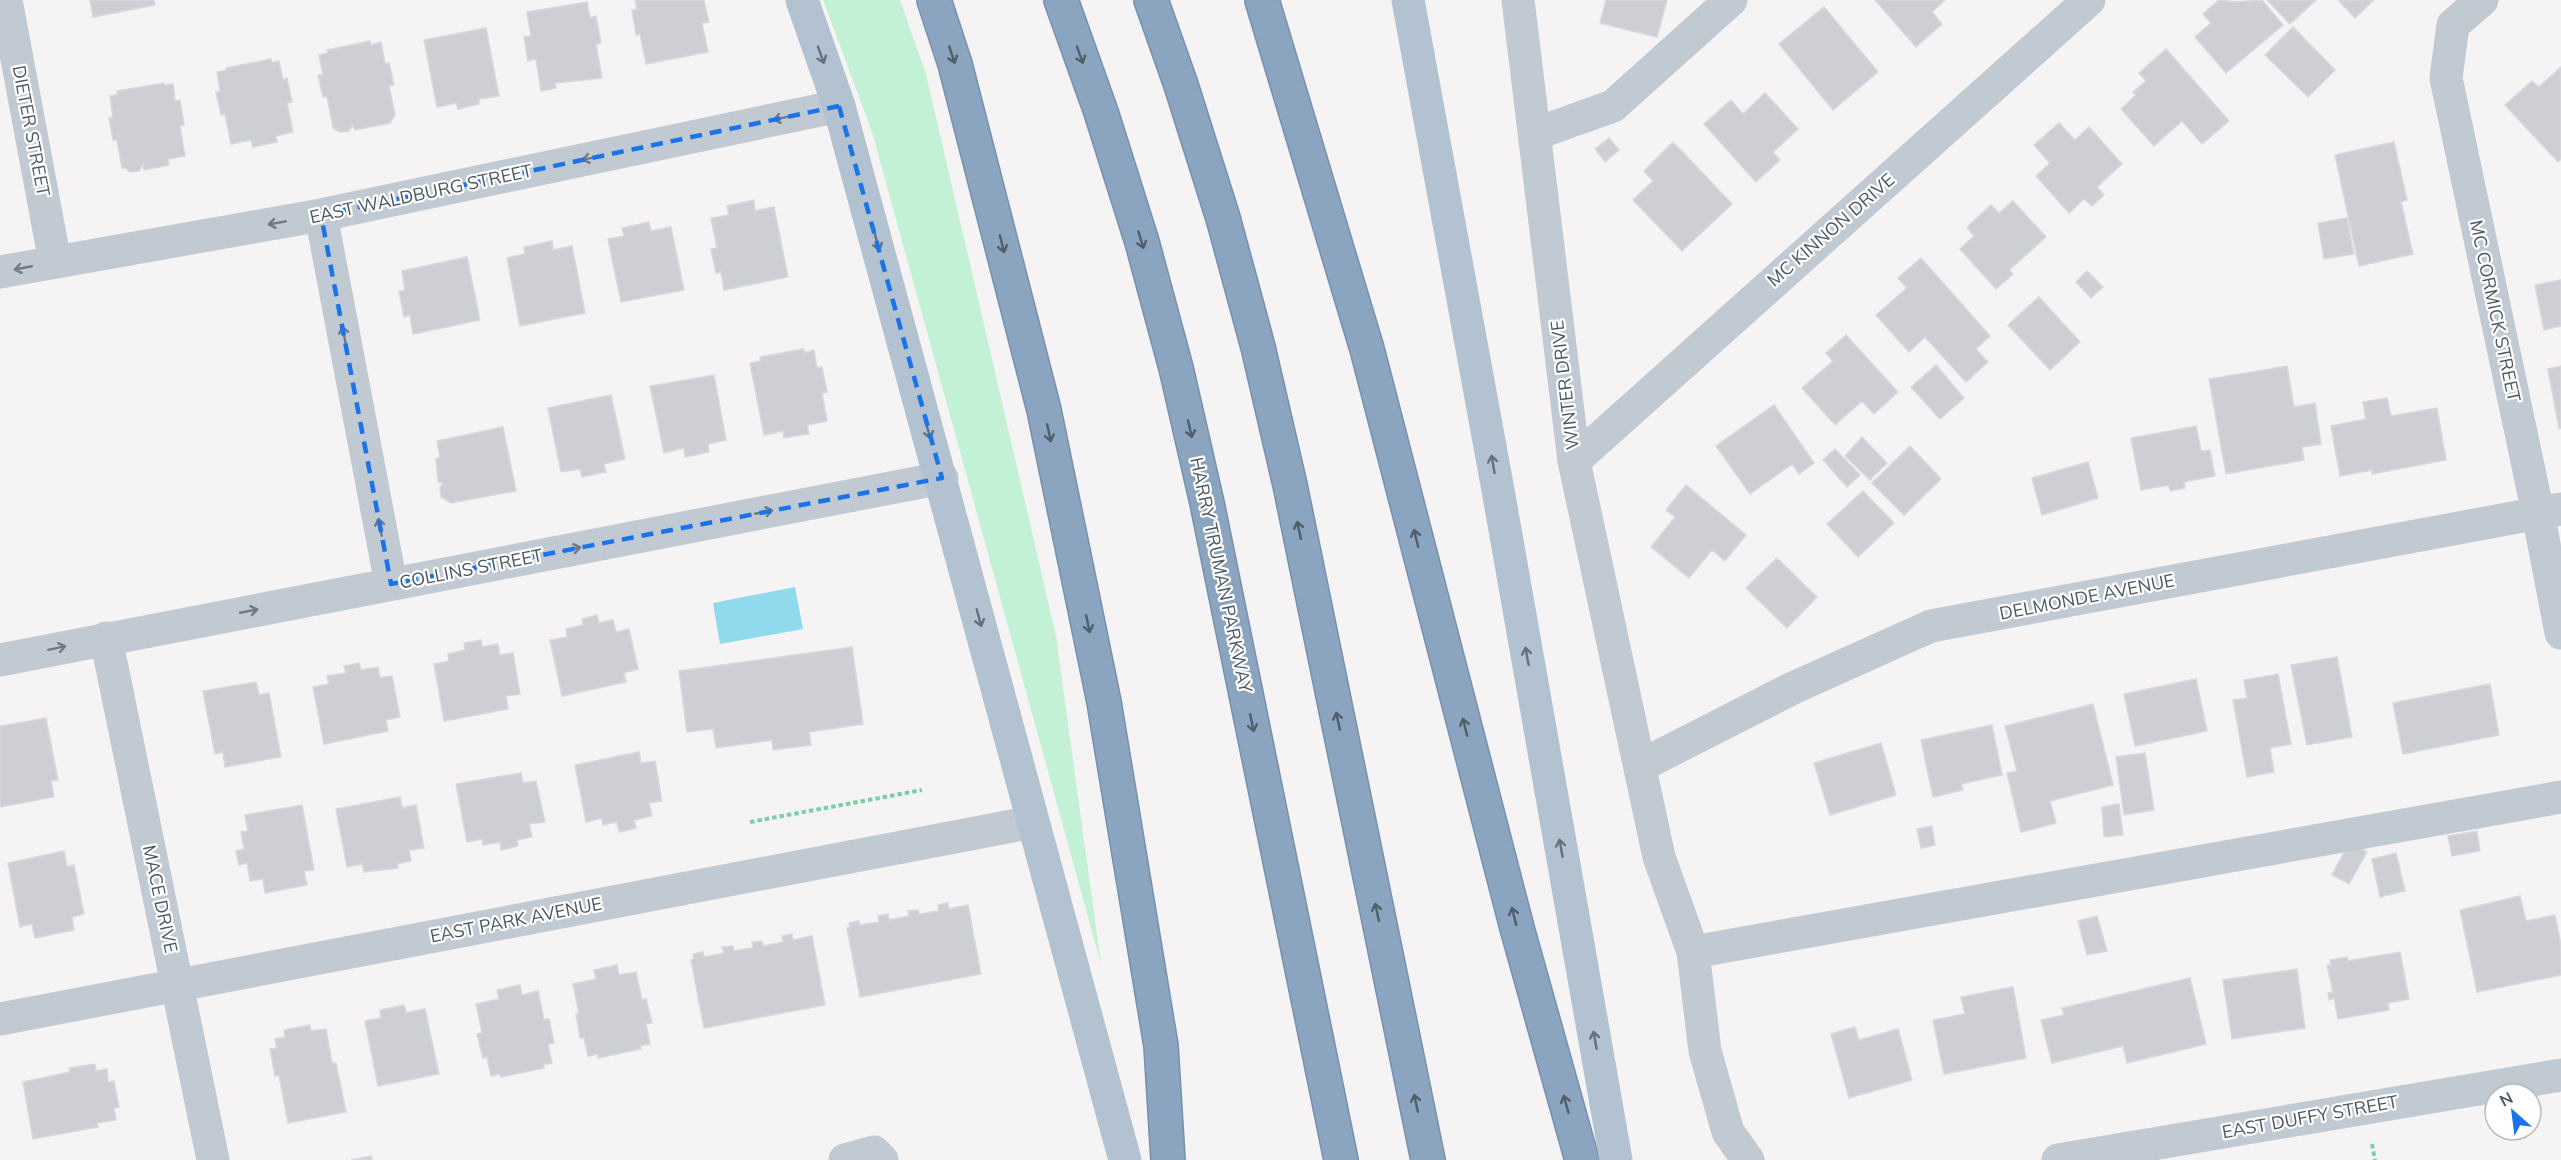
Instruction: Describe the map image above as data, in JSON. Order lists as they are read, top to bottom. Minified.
{"streets":{"highway":["HARRY TRUMAN PARKWAY"],"street":["DIETER STREET","EAST WALDBURG STREET","MC KINNON DRIVE","MC CORMICK STREET","WINTER DRIVE","COLLINS STREET","DELMONDE AVENUE","MACE DRIVE","EAST PARK AVENUE","EAST DUFFY STREET"]},"crossings":[["DIETER STREET","EAST WALDBURG STREET"],["MC KINNON DRIVE","WINTER DRIVE"],["MC CORMICK STREET","DELMONDE AVENUE"],["WINTER DRIVE","DELMONDE AVENUE"],["COLLINS STREET","MACE DRIVE"],["MACE DRIVE","EAST PARK AVENUE"]],"one_way":["EAST WALDBURG STREET","COLLINS STREET"],"north":"top left"}
